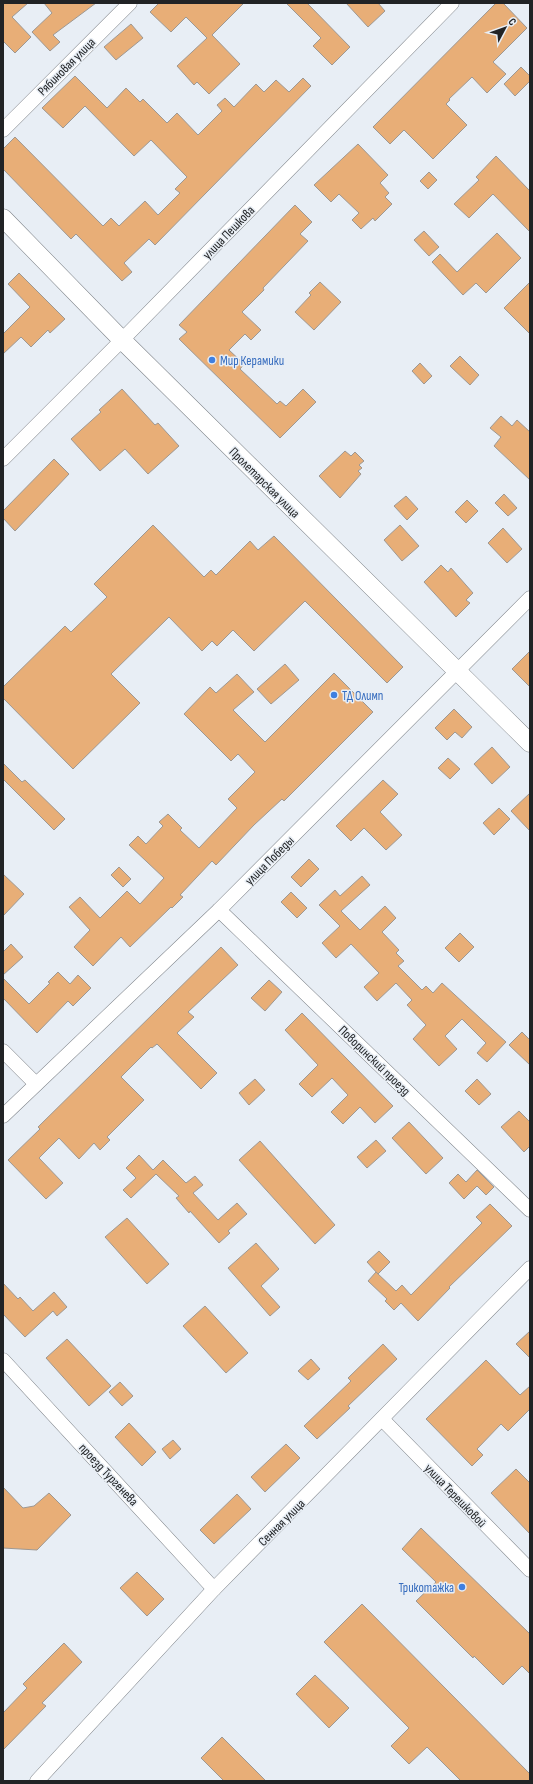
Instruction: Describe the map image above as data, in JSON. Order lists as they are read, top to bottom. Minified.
{"streets":{"street":["Рябиновая улица","улица Пешкова","Пролетарская улица","улица Победы","Поворинский проезд","проезд Тургенева","улица Терешковой","Сенная улица"]},"crossings":[["улица Пешкова","Пролетарская улица"],["Пролетарская улица","улица Победы"],["улица Победы","Поворинский проезд"],["проезд Тургенева","Сенная улица"],["улица Терешковой","Сенная улица"]],"places":["Мир Керамики","ТД Олимп","Трикотажка"],"north":"top right"}
